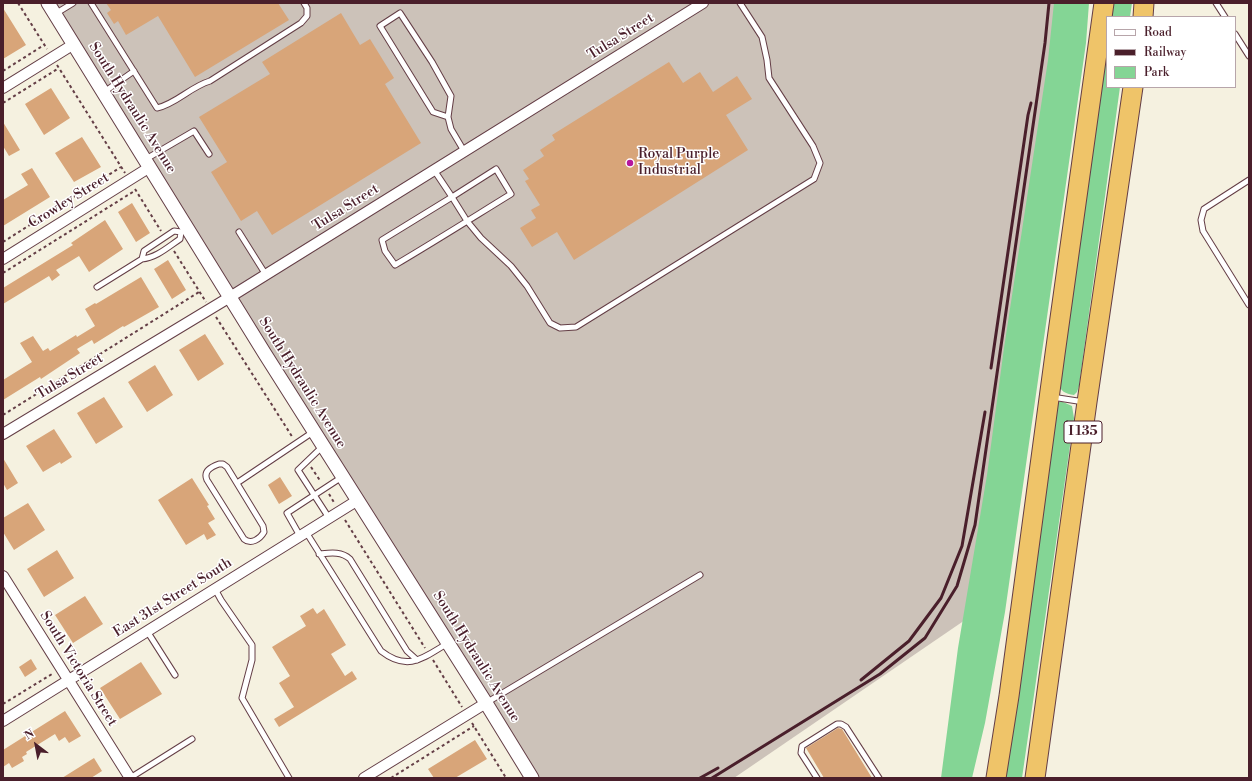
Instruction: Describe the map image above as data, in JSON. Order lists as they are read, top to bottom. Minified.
{"streets":{"highway":["I 135"],"street":["Tulsa Street","South Hydraulic Avenue","Crowley Street","East 31st Street South","South Victoria Street"]},"crossings":[["Tulsa Street","South Hydraulic Avenue"],["South Hydraulic Avenue","Crowley Street"],["South Hydraulic Avenue","East 31st Street South"],["East 31st Street South","South Victoria Street"]],"places":["Royal Purple Industrial"],"legend":["Road","Railway","Park"],"north":"top left"}
